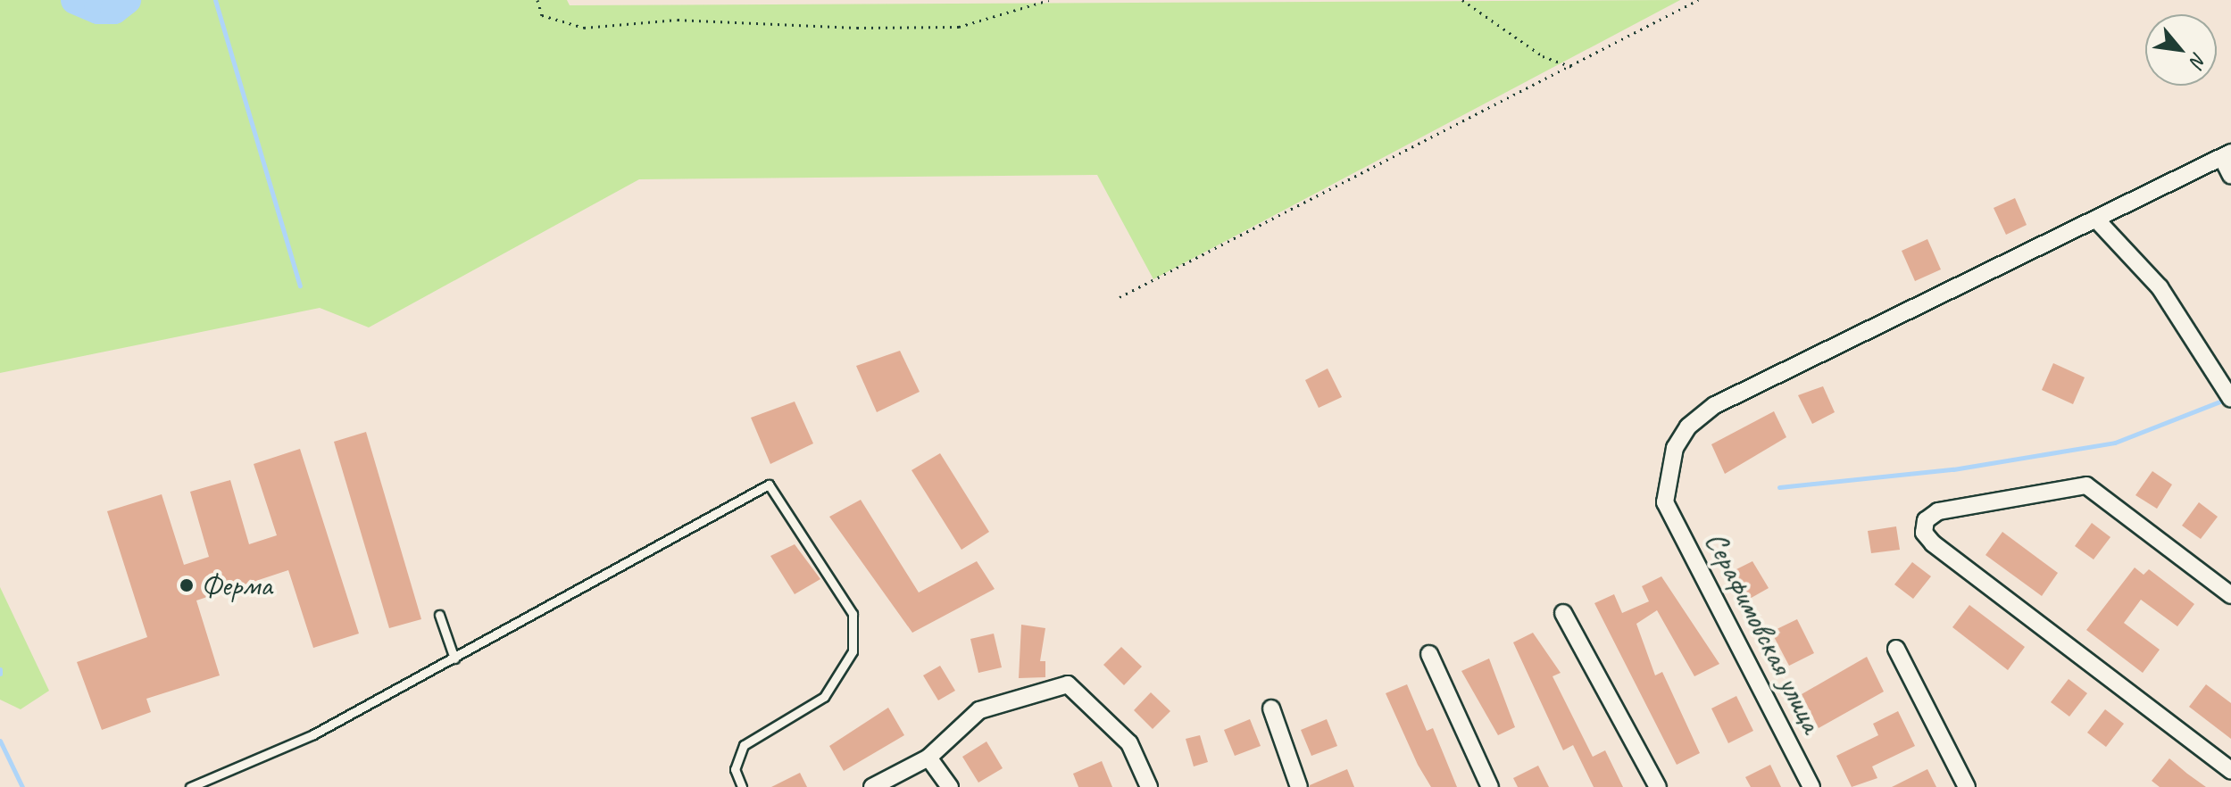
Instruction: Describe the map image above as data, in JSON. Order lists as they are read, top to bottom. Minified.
{"streets":{"street":["Серафимовская улица"]},"places":["Ферма"],"north":"bottom right"}
